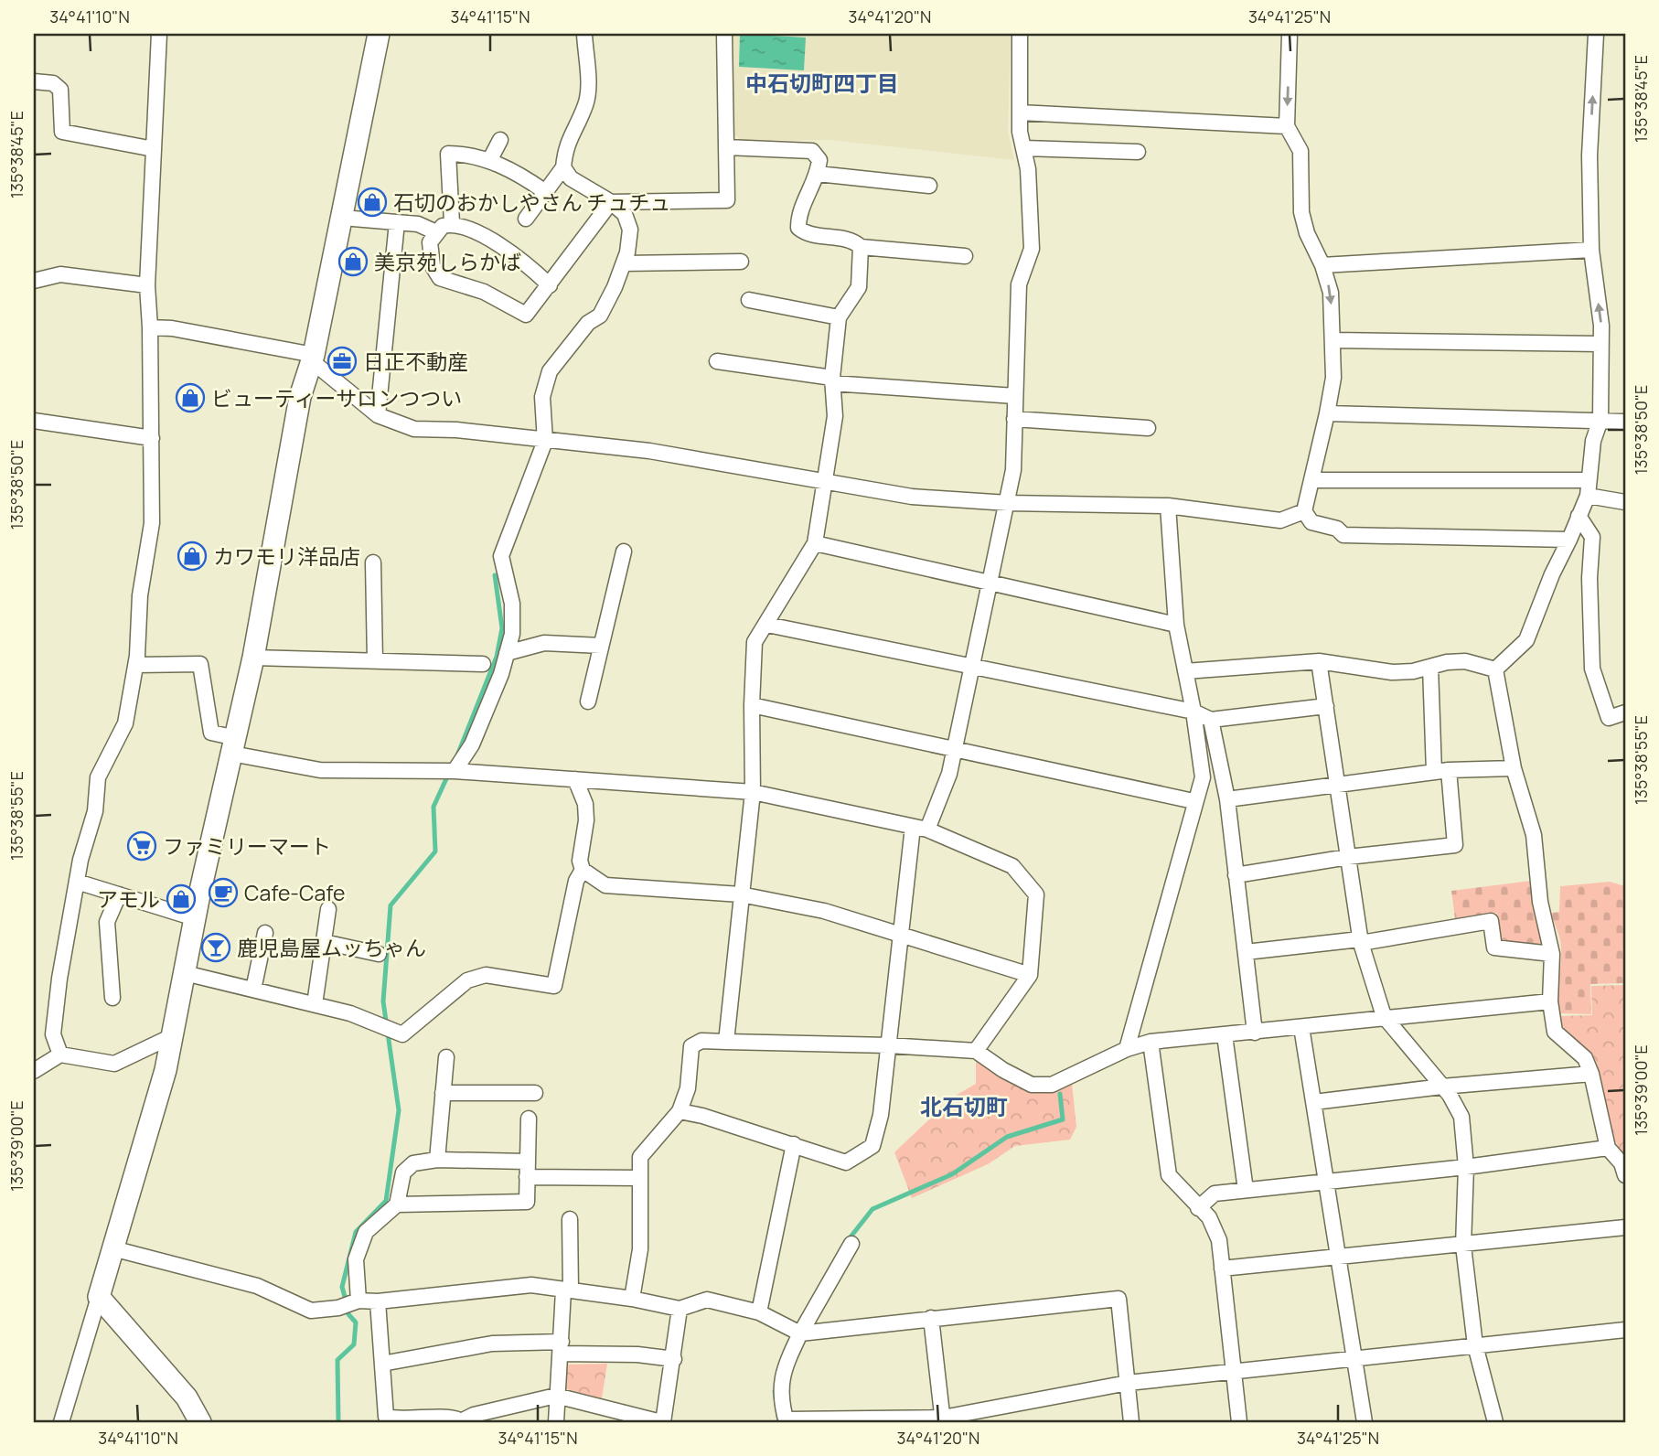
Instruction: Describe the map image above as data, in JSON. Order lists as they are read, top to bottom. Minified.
{"districts":["中石切町四丁目","北石切町"],"places":{"shop":["石切のおかしやさん チュチュ","美京苑しらかば","ビューティーサロンつつい","カワモリ洋品店","アモル"],"office":["日正不動産"],"supermarket":["ファミリーマート"],"cafe":["Cafe-Cafe"],"bar":["鹿児島屋ムッちゃん"]},"coordinates":["34°41'10\"N","34°41'15\"N","34°41'20\"N","34°41'25\"N","135°38'45\"E","135°38'50\"E","135°38'55\"E","135°39'00\"E"]}
